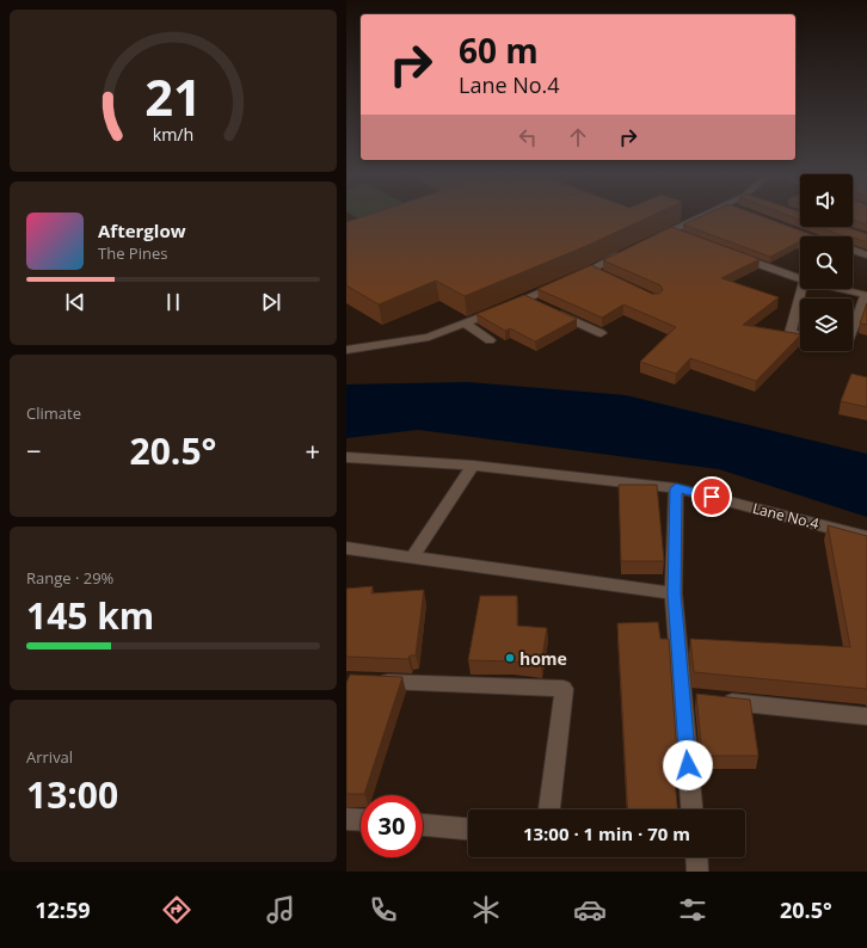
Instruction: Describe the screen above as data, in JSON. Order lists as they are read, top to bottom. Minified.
{"streets":{"street":["Lane No.4"]},"places":["home"],"page":{"turn":["60 m","Lane No.4"],"song":["Afterglow","The Pines"],"tile":["Climate",["Range · 29%","145 km"],["Arrival","13:00"]],"heat":["−","20.5°","+"],"limit":"30","trip":"13:00 · 1 min · 70 m","tabs":["12:59","20.5°"],"gauge":["21","km/h"]}}
